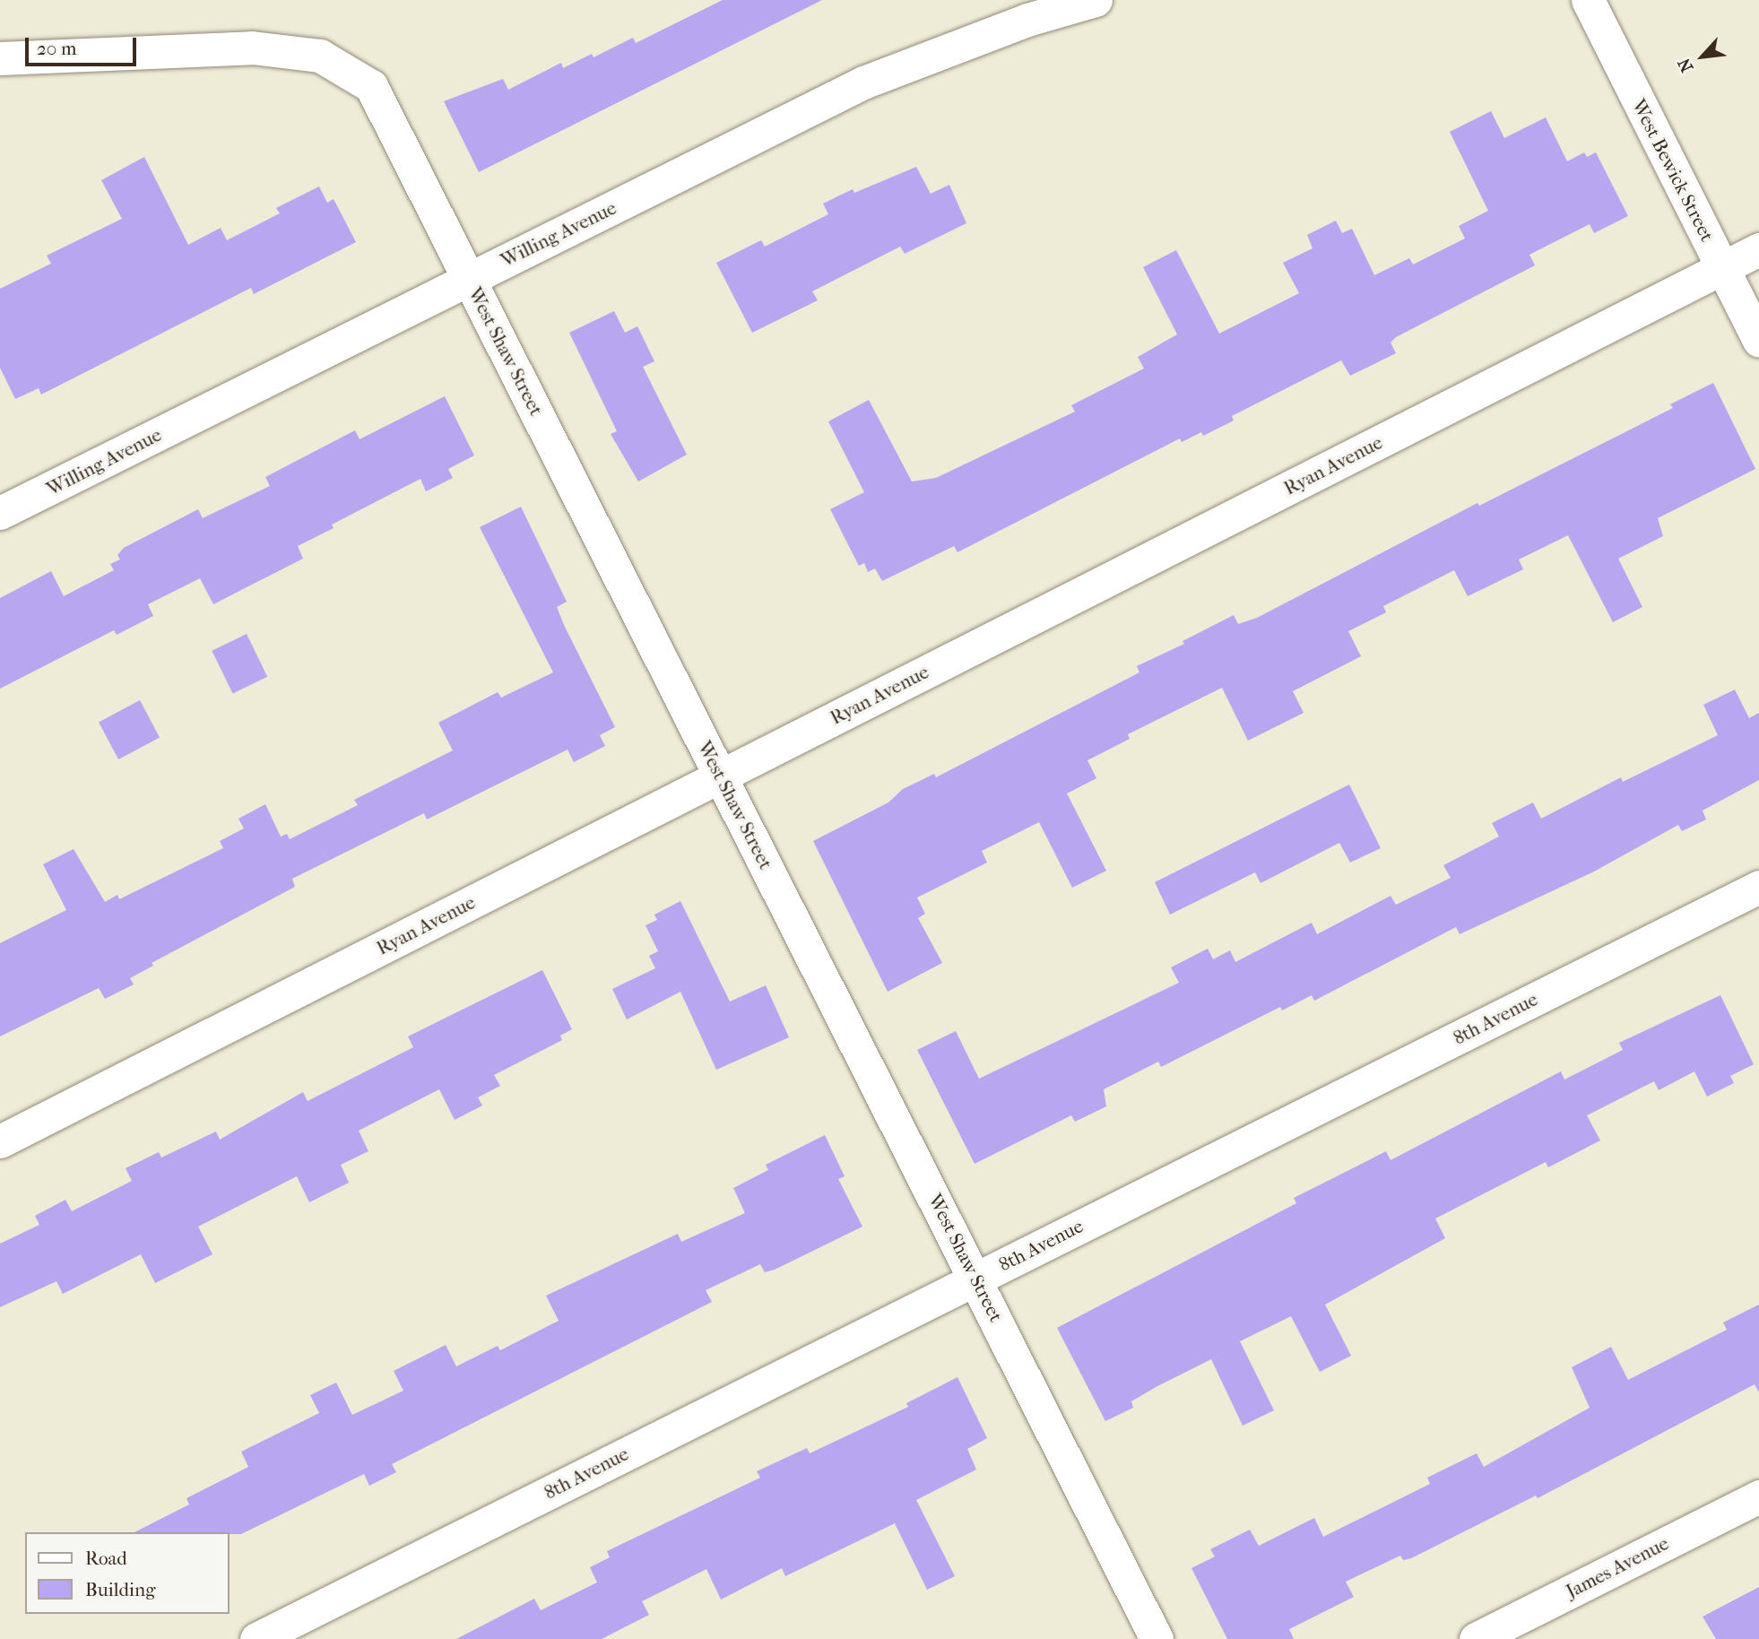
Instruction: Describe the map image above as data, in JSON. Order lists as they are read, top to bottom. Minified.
{"streets":{"street":["West Bewick Street","Willing Avenue","West Shaw Street","Ryan Avenue","8th Avenue","James Avenue"]},"crossings":[["West Bewick Street","Ryan Avenue"],["Willing Avenue","West Shaw Street"],["West Shaw Street","Ryan Avenue"],["West Shaw Street","8th Avenue"]],"legend":["Road","Building"],"scale_bar":"20 m","north":"bottom left"}
